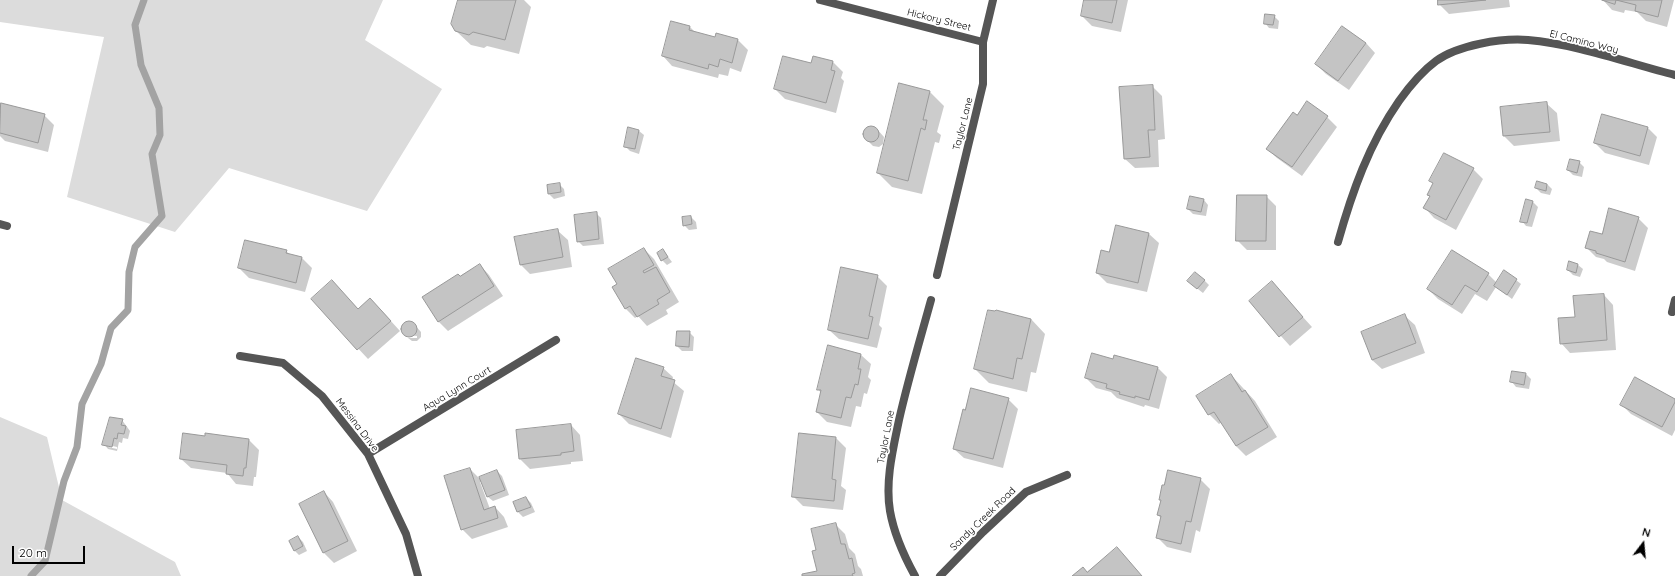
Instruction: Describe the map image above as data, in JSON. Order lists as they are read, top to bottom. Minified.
{"streets":{"street":["Hickory Street","El Camino Way","Taylor Lane","Aqua Lynn Court","Messina Drive","Sandy Creek Road"]},"crossings":[["Hickory Street","Taylor Lane"],["Aqua Lynn Court","Messina Drive"]],"scale_bar":"20 m","north":"top"}
